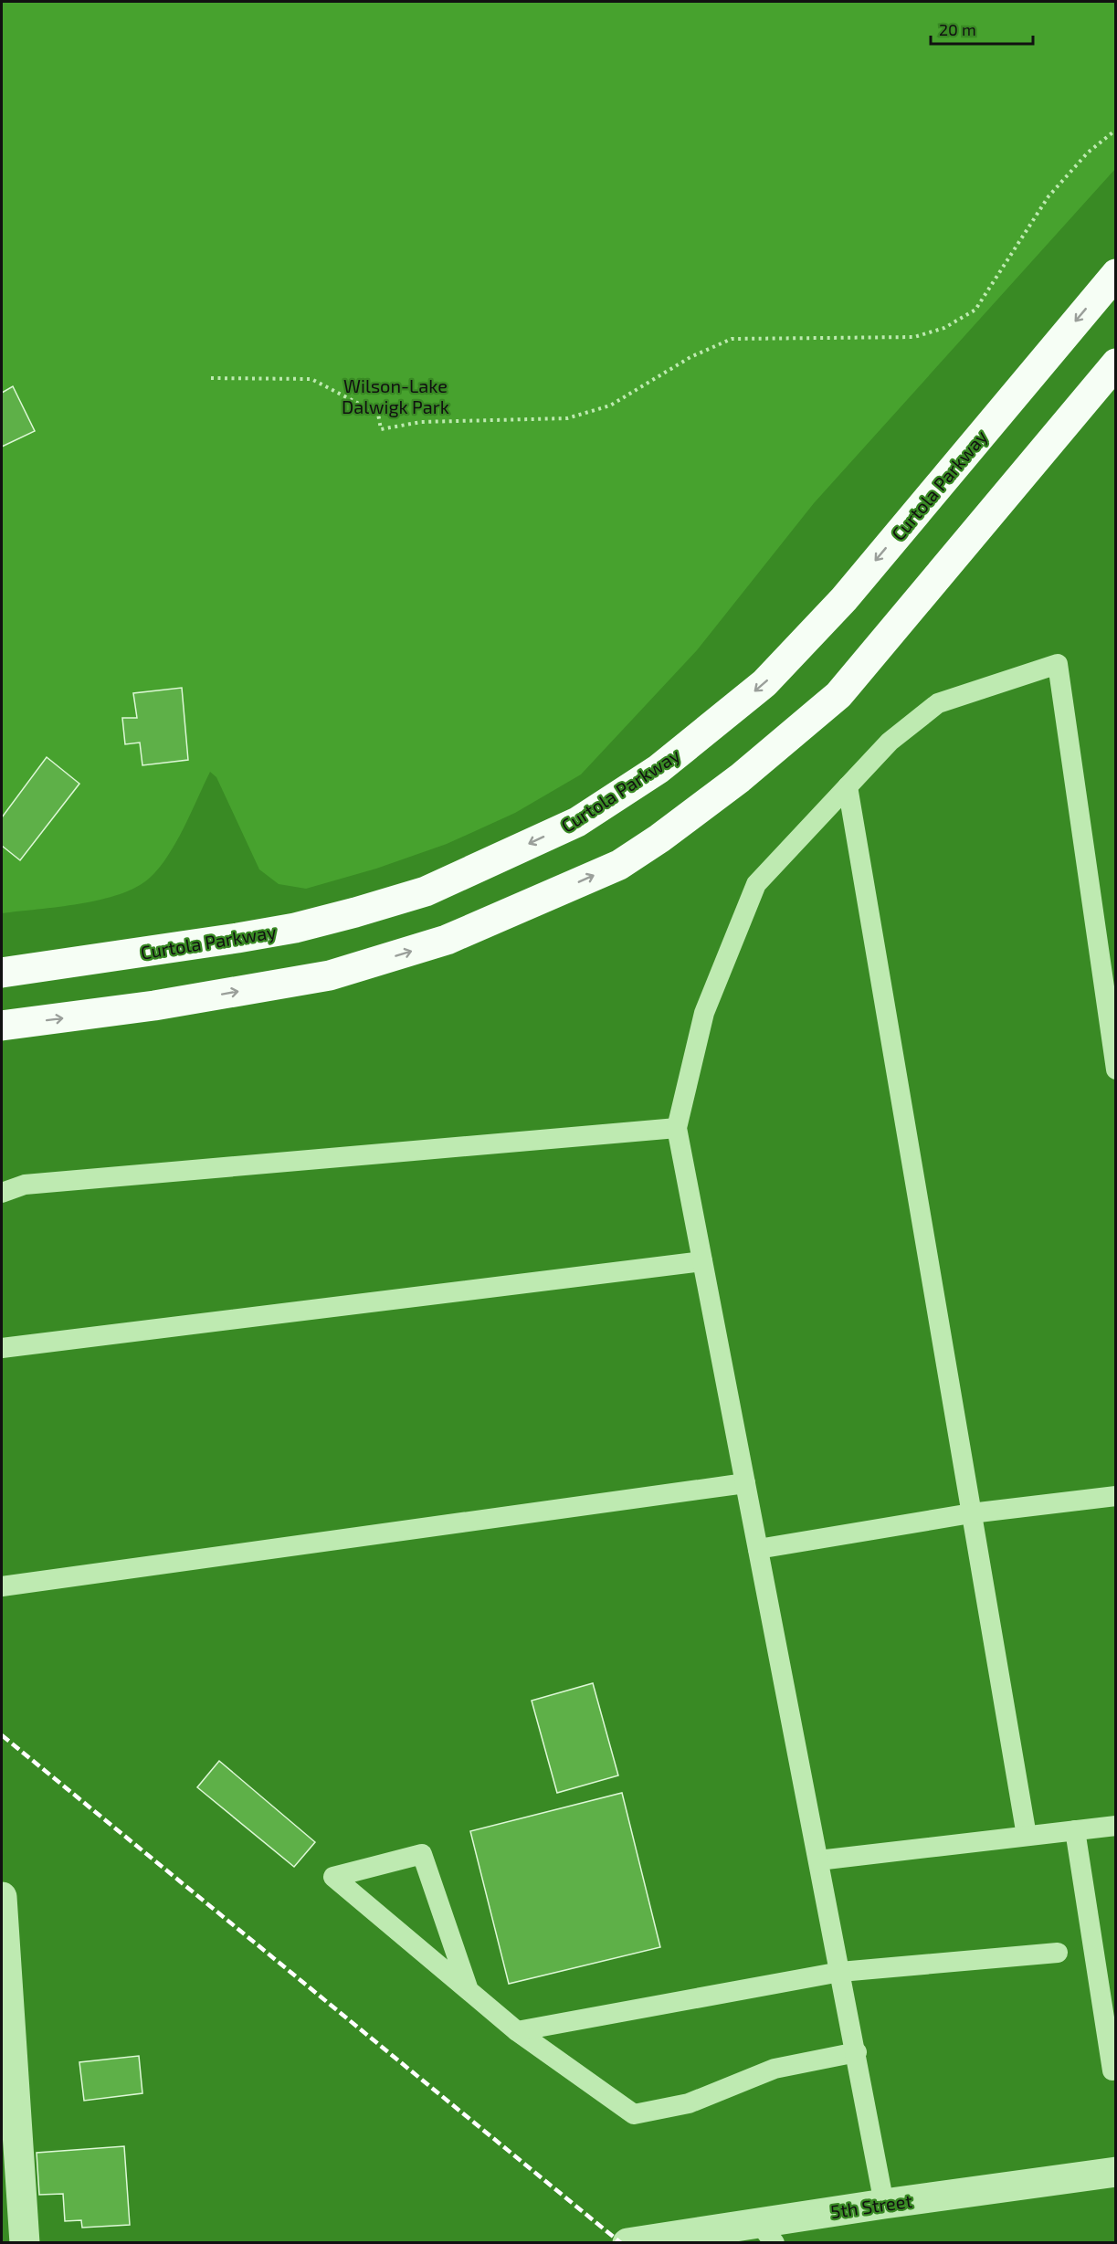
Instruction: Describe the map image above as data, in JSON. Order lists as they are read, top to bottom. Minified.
{"streets":{"main road":["Curtola Parkway"],"street":["5th Street"]},"parks":["Wilson-Lake Dalwigk Park"],"scale_bar":"20 m"}
